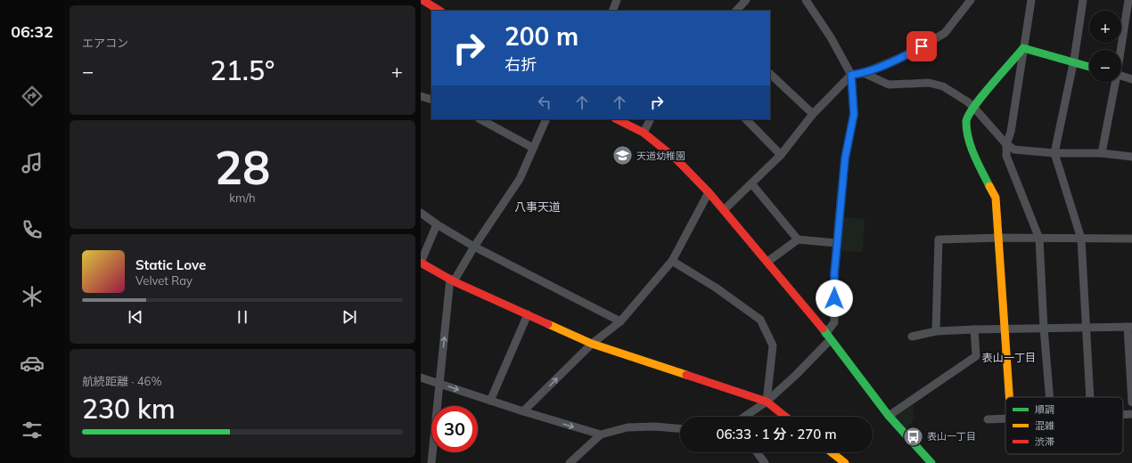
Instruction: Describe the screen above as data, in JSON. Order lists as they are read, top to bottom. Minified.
{"districts":["八事天道","表山一丁目"],"places":{"school or university":["天道幼稚園"],"bus stop":["表山一丁目"]},"legend":["順調","混雑","渋滞"],"page":{"tabs":"06:32","tile":["エアコン",["28","km/h"],["航続距離 · 46%","230 km"]],"map_buttons":["+","−"],"turn":["200 m","右折"],"heat":["−","21.5°","+"],"song":["Static Love","Velvet Ray"],"limit":"30","trip":"06:33 · 1 分 · 270 m"}}
